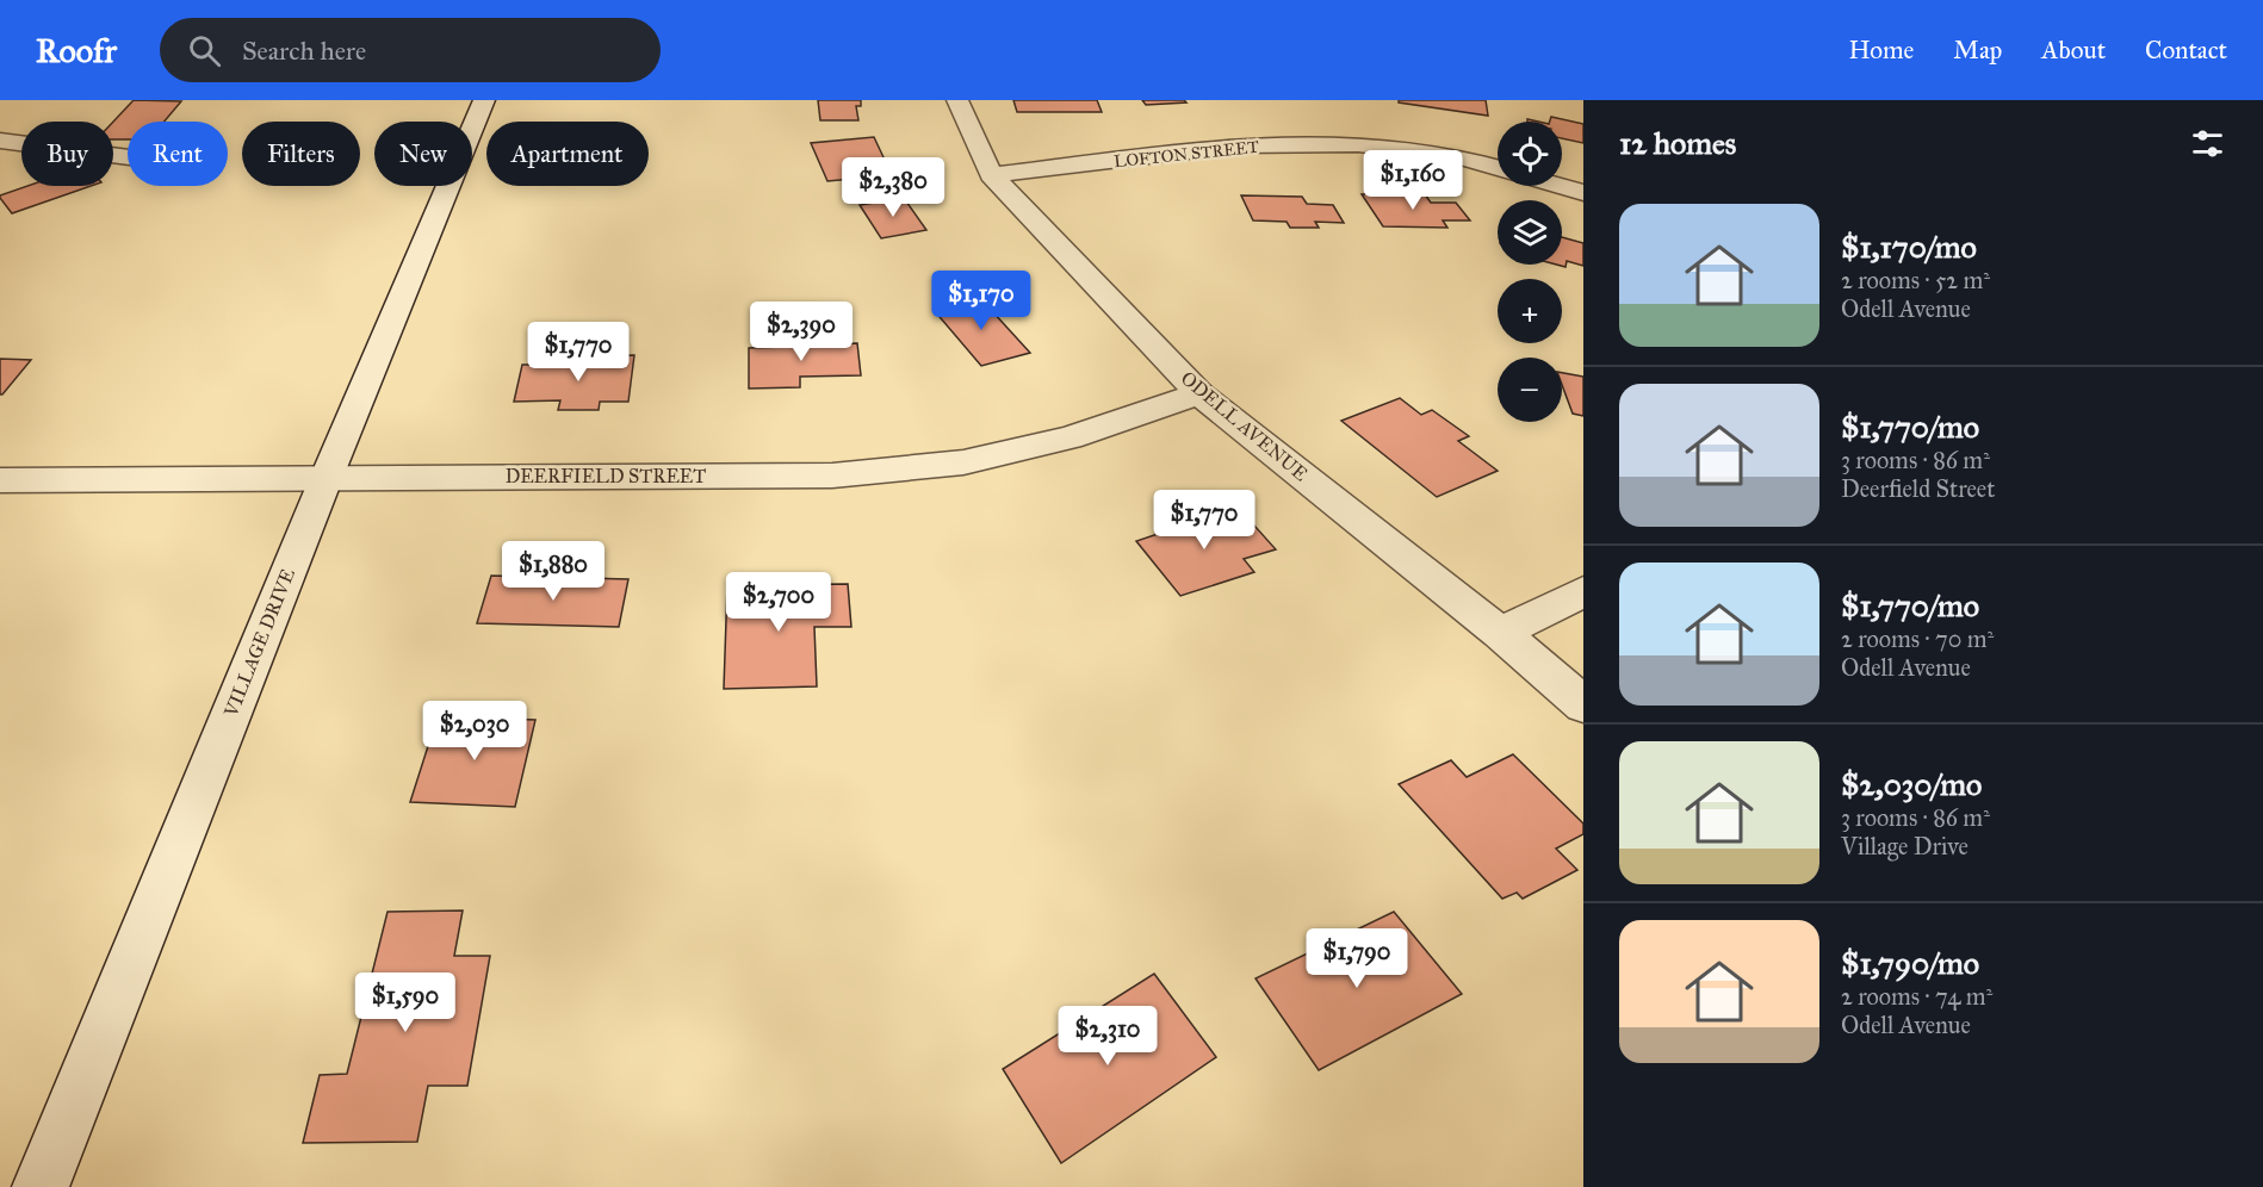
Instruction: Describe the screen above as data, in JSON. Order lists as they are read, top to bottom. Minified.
{"streets":{"street":["LOFTON STREET","ODELL AVENUE","DEERFIELD STREET","VILLAGE DRIVE"]},"crossings":[["LOFTON STREET","ODELL AVENUE"],["ODELL AVENUE","DEERFIELD STREET"],["DEERFIELD STREET","VILLAGE DRIVE"]],"page":{"header":"Roofr","search":"Search here","nav":["Home","Map","About","Contact"],"heading":"12 homes","map_buttons":["+","−"],"chip":["Buy","Rent","Filters","New","Apartment"],"price":["$1,160","$2,380","$1,170","$2,390","$1,770","$1,770","$1,880","$2,700","$2,030","$1,790","$1,590","$2,310"],"list":[{"name":"$1,170/mo","note":"2 rooms · 52 m² · Odell Avenue"},{"name":"$1,770/mo","note":"3 rooms · 86 m² · Deerfield Street"},{"name":"$1,770/mo","note":"2 rooms · 70 m² · Odell Avenue"},{"name":"$2,030/mo","note":"3 rooms · 86 m² · Village Drive"},{"name":"$1,790/mo","note":"2 rooms · 74 m² · Odell Avenue"}]}}
